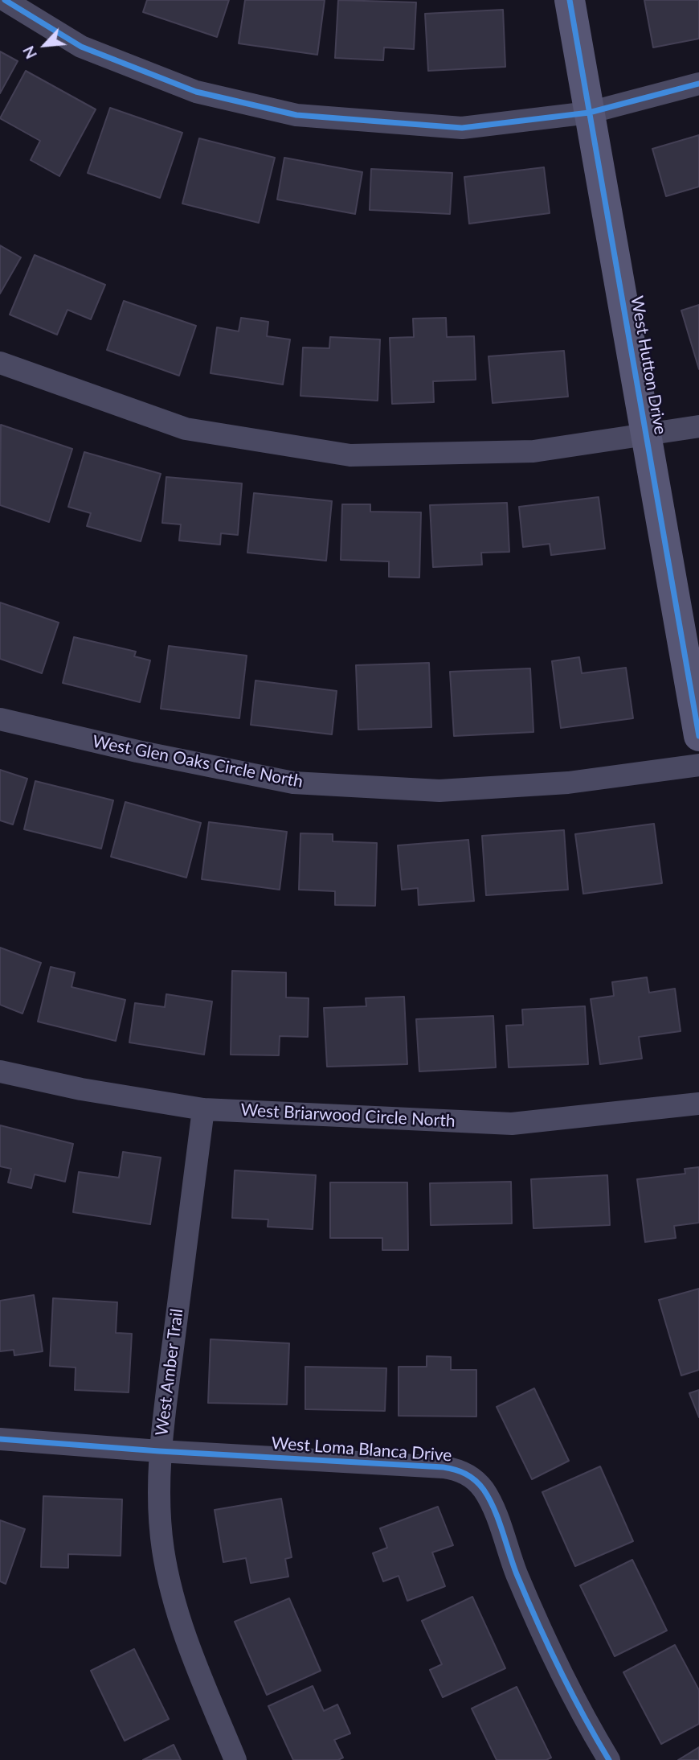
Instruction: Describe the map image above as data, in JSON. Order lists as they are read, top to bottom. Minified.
{"streets":{"street":["West Hutton Drive","West Glen Oaks Circle North","West Briarwood Circle North","West Amber Trail","West Loma Blanca Drive"]},"crossings":[["West Briarwood Circle North","West Amber Trail"],["West Amber Trail","West Loma Blanca Drive"]],"north":"bottom left"}
